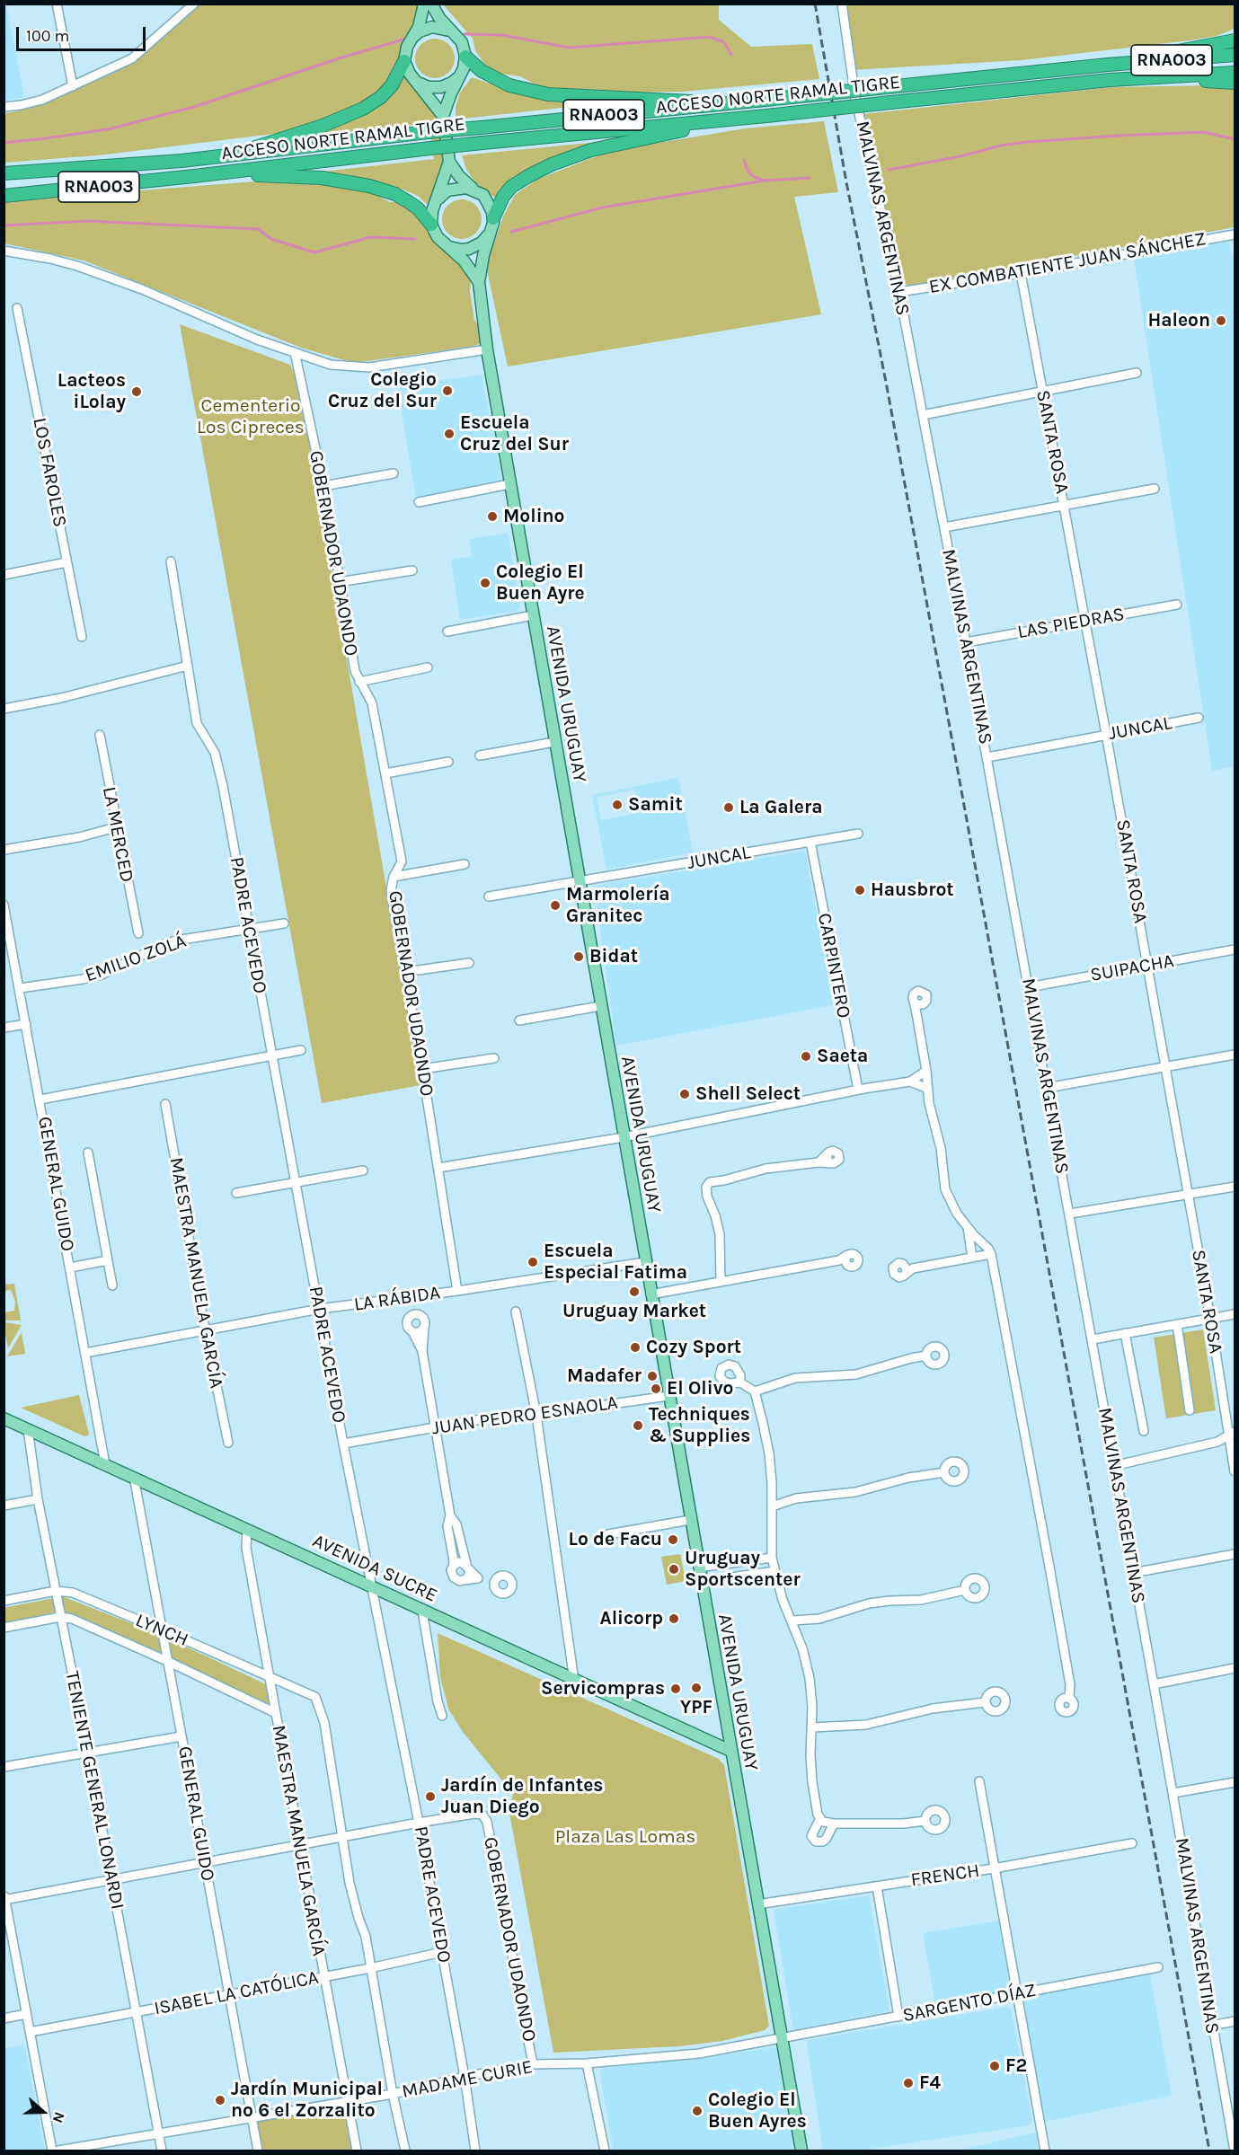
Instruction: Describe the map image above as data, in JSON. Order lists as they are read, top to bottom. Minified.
{"streets":{"highway":["RNA003","ACCESO NORTE RAMAL TIGRE"],"main road":["AVENIDA URUGUAY","AVENIDA SUCRE"],"street":["MALVINAS ARGENTINAS","EX COMBATIENTE JUAN SÁNCHEZ","SANTA ROSA","LOS FAROLES","GOBERNADOR UDAONDO","LAS PIEDRAS","JUNCAL","LA MERCED","PADRE ACEVEDO","EMILIO ZOLÁ","CARPINTERO","SUIPACHA","GENERAL GUIDO","MAESTRA MANUELA GARCÍA","LA RÁBIDA","JUAN PEDRO ESNAOLA","LYNCH","TENIENTE GENERAL LONARDI","FRENCH","ISABEL LA CATÓLICA","SARGENTO DÍAZ","MADAME CURIE"]},"crossings":[["MALVINAS ARGENTINAS","EX COMBATIENTE JUAN SÁNCHEZ"],["MALVINAS ARGENTINAS","LAS PIEDRAS"],["MALVINAS ARGENTINAS","JUNCAL"],["MALVINAS ARGENTINAS","SUIPACHA"],["EX COMBATIENTE JUAN SÁNCHEZ","SANTA ROSA"],["SANTA ROSA","LAS PIEDRAS"],["SANTA ROSA","JUNCAL"],["SANTA ROSA","SUIPACHA"],["GOBERNADOR UDAONDO","PADRE ACEVEDO"],["GOBERNADOR UDAONDO","LA RÁBIDA"],["GOBERNADOR UDAONDO","MADAME CURIE"],["AVENIDA URUGUAY","JUNCAL"],["AVENIDA URUGUAY","LA RÁBIDA"],["AVENIDA URUGUAY","JUAN PEDRO ESNAOLA"],["AVENIDA URUGUAY","AVENIDA SUCRE"],["AVENIDA URUGUAY","FRENCH"],["AVENIDA URUGUAY","SARGENTO DÍAZ"],["AVENIDA URUGUAY","MADAME CURIE"],["JUNCAL","CARPINTERO"],["PADRE ACEVEDO","EMILIO ZOLÁ"],["PADRE ACEVEDO","LA RÁBIDA"],["PADRE ACEVEDO","JUAN PEDRO ESNAOLA"],["PADRE ACEVEDO","AVENIDA SUCRE"],["PADRE ACEVEDO","ISABEL LA CATÓLICA"],["PADRE ACEVEDO","MADAME CURIE"],["EMILIO ZOLÁ","GENERAL GUIDO"],["GENERAL GUIDO","LA RÁBIDA"],["GENERAL GUIDO","AVENIDA SUCRE"],["GENERAL GUIDO","LYNCH"],["GENERAL GUIDO","ISABEL LA CATÓLICA"],["GENERAL GUIDO","MADAME CURIE"],["MAESTRA MANUELA GARCÍA","LA RÁBIDA"],["MAESTRA MANUELA GARCÍA","AVENIDA SUCRE"],["MAESTRA MANUELA GARCÍA","LYNCH"],["MAESTRA MANUELA GARCÍA","ISABEL LA CATÓLICA"],["MAESTRA MANUELA GARCÍA","MADAME CURIE"],["AVENIDA SUCRE","TENIENTE GENERAL LONARDI"],["LYNCH","TENIENTE GENERAL LONARDI"],["TENIENTE GENERAL LONARDI","ISABEL LA CATÓLICA"],["TENIENTE GENERAL LONARDI","MADAME CURIE"],["SARGENTO DÍAZ","MADAME CURIE"]],"parks":["Cementerio Los Cipreces","Plaza Las Lomas"],"places":["Haleon","Colegio Cruz del Sur","Lacteos iLolay","Escuela Cruz del Sur","Molino","Colegio El Buen Ayre","Samit","La Galera","Hausbrot","Marmolería Granitec","Bidat","Saeta","Shell Select","Escuela Especial Fatima","Uruguay Market","Cozy Sport","Madafer","El Olivo","Techniques & Supplies","Lo de Facu","Uruguay Sportscenter","Alicorp","YPF","Servicompras","Jardín de Infantes Juan Diego","F2","F4","Jardín Municipal nº 6 el Zorzalito","Colegio El Buen Ayres"],"scale_bar":"100 m","north":"right"}
